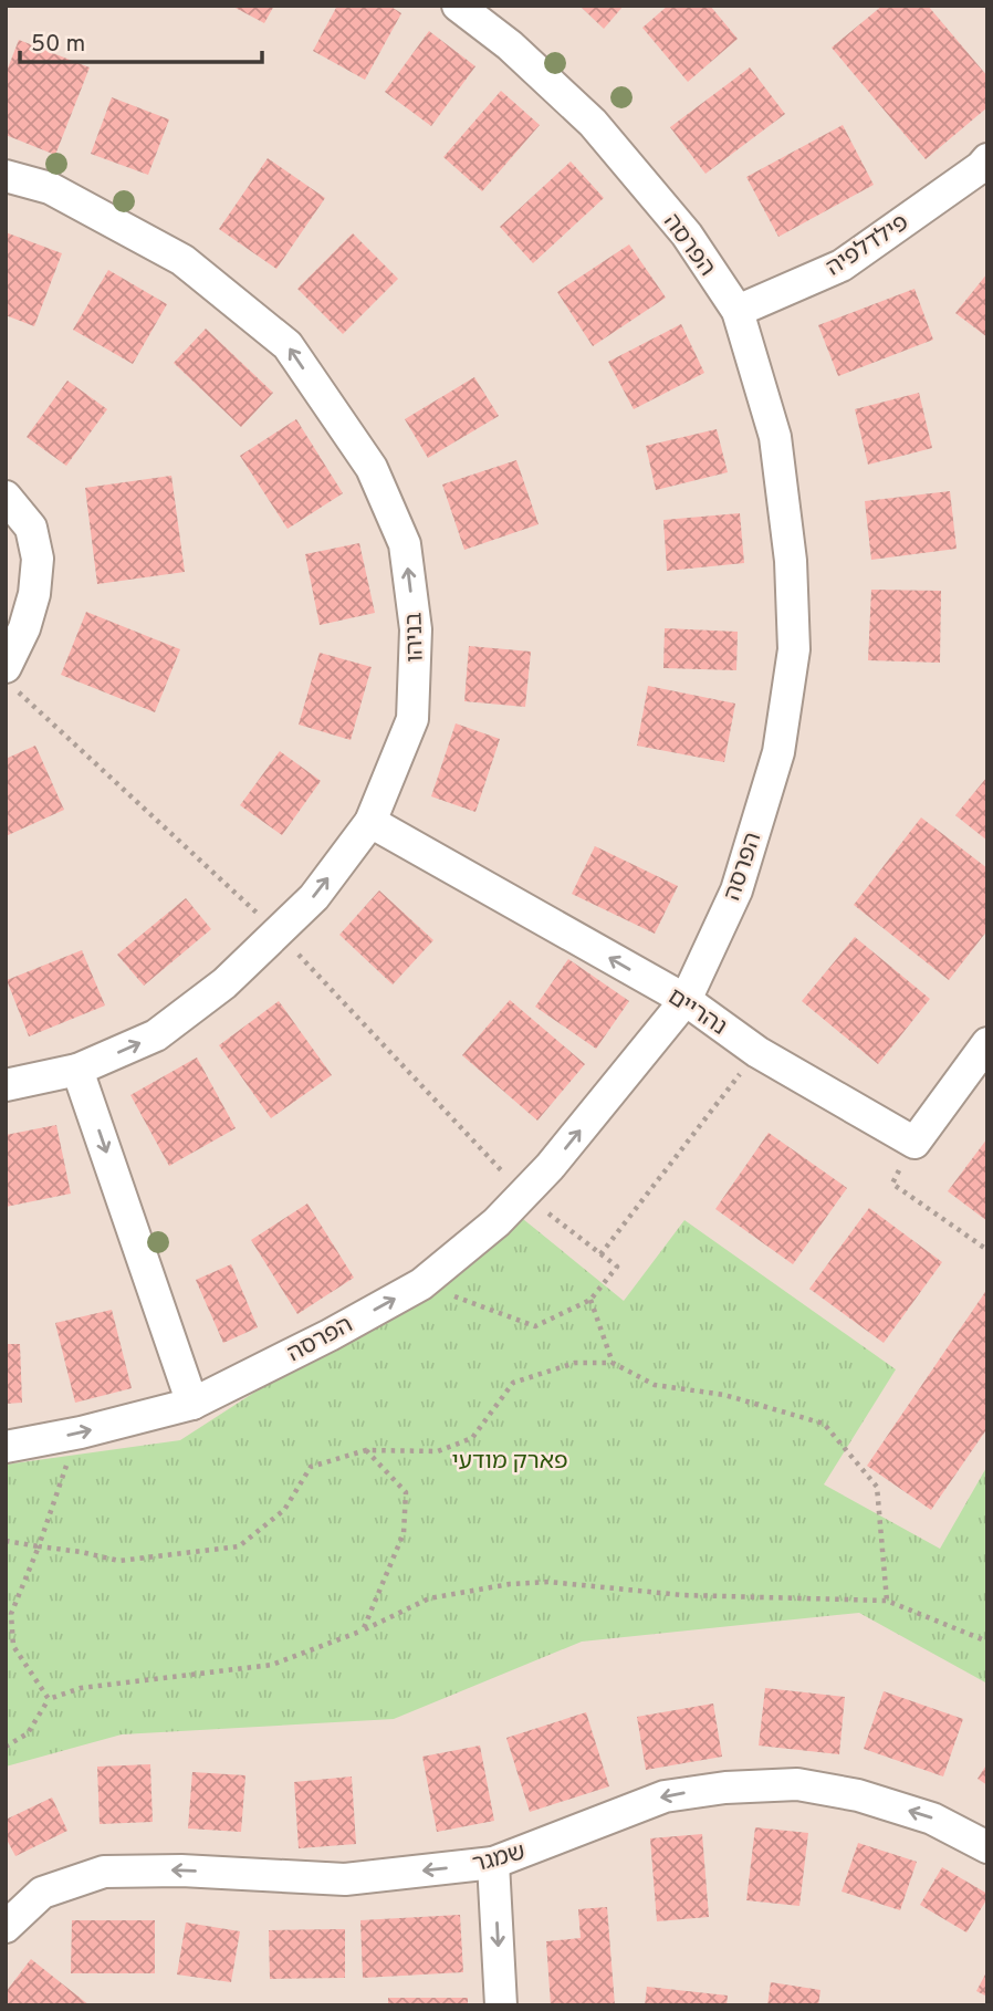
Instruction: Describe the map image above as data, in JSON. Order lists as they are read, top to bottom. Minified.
{"streets":{"street":["הפרסה","פילדלפיה","בניהו","נהריים","שמגר"]},"crossings":[["הפרסה","פילדלפיה"],["הפרסה","נהריים"],["בניהו","נהריים"]],"one_way":["נהריים","שמגר"],"parks":["פארק מודעי"],"scale_bar":"50 m"}
